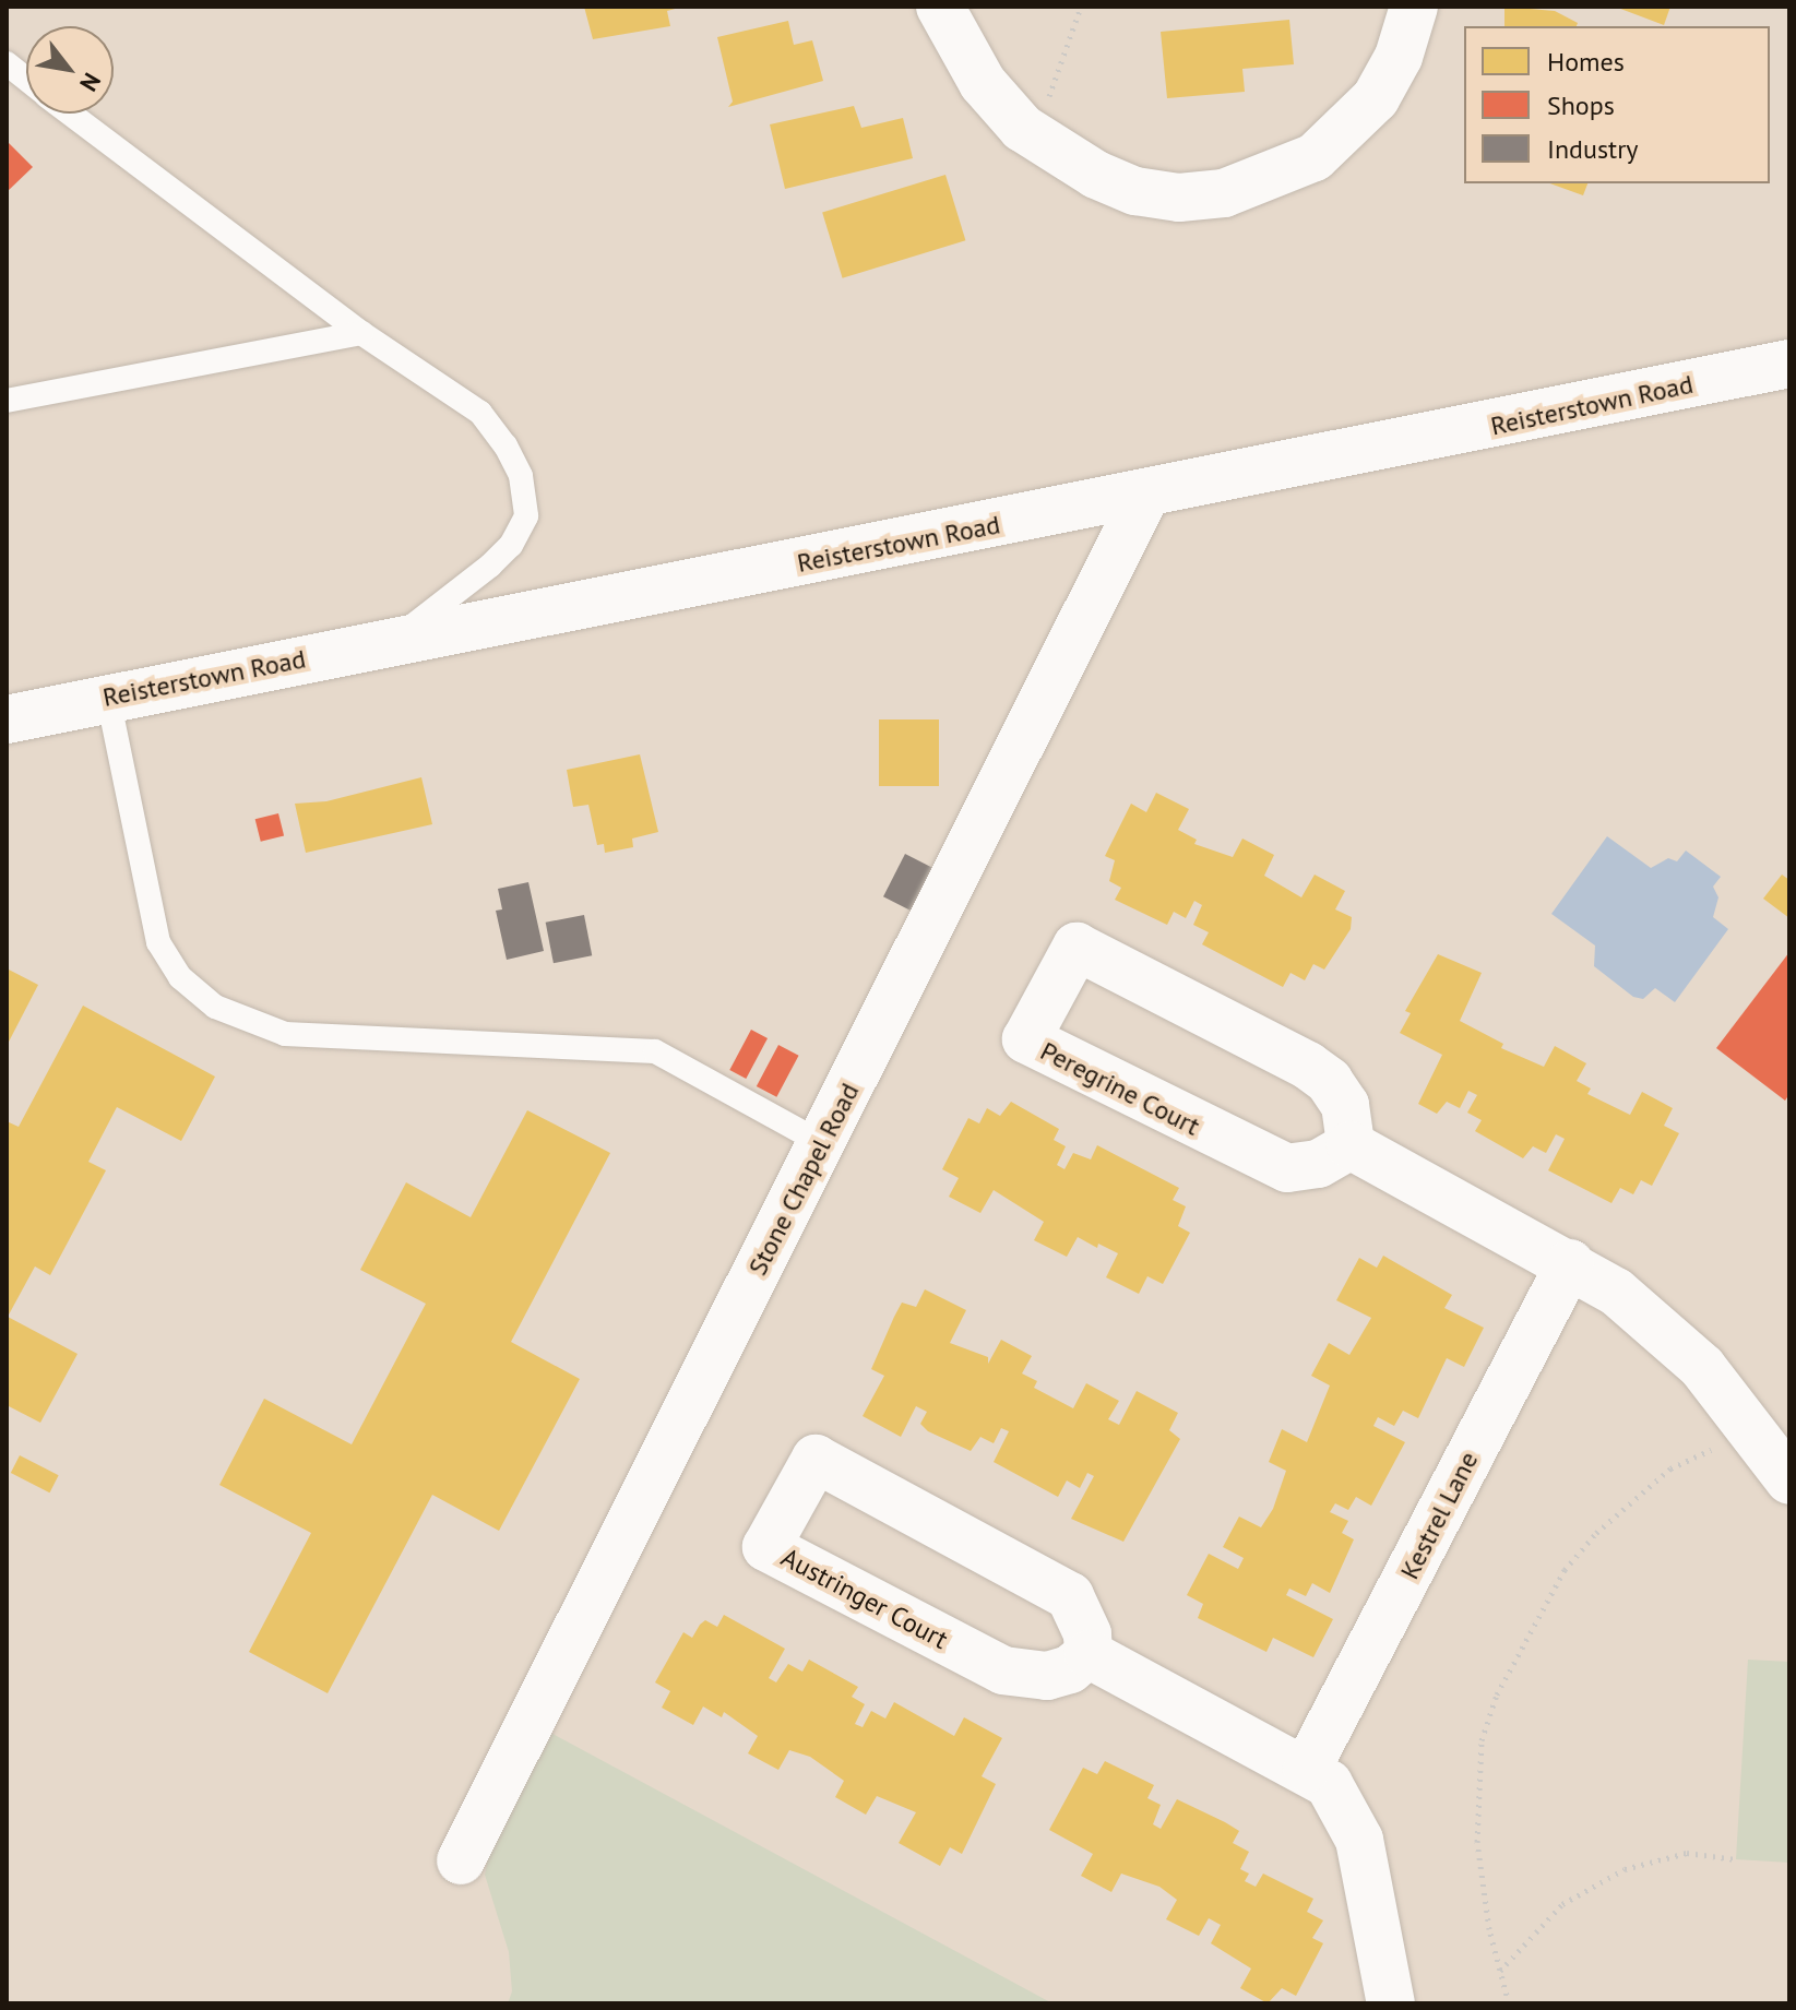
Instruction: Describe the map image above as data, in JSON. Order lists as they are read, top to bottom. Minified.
{"streets":{"street":["Reisterstown Road","Peregrine Court","Stone Chapel Road","Kestrel Lane","Austringer Court"]},"crossings":[["Reisterstown Road","Stone Chapel Road"]],"legend":["Homes","Shops","Industry"],"north":"bottom right"}
